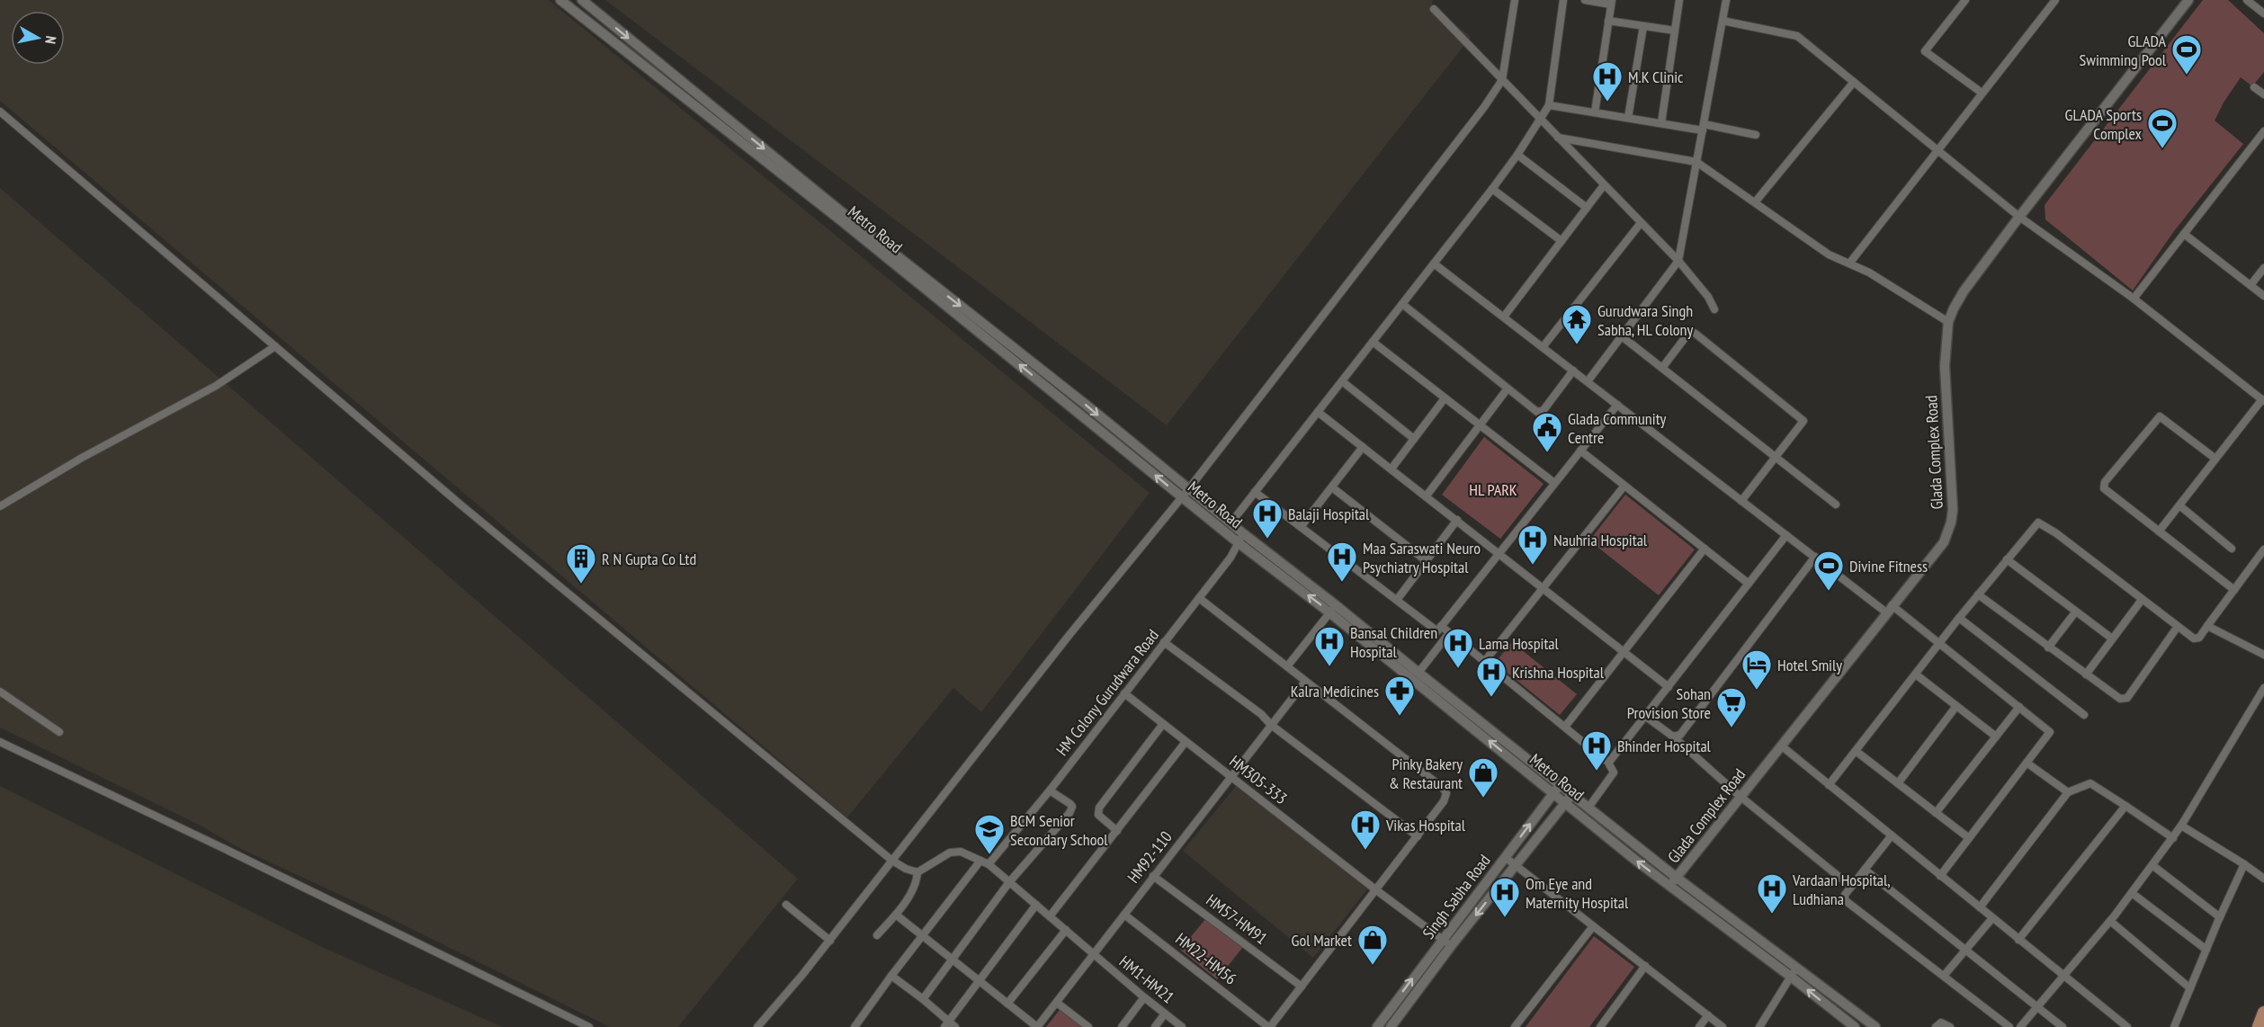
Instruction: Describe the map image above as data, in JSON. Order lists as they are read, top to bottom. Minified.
{"streets":{"street":["Metro Road","Glada Complex Road","HM Colony Gurudwara Road","HM305-333","HM92-110","Singh Sabha Road","HM57-HM91","HM22-HM56","HM1-HM21"]},"crossings":[["Metro Road","Glada Complex Road"],["Metro Road","HM Colony Gurudwara Road"],["Metro Road","Singh Sabha Road"],["HM Colony Gurudwara Road","HM305-333"],["HM Colony Gurudwara Road","HM1-HM21"],["HM305-333","HM92-110"],["HM305-333","Singh Sabha Road"],["HM92-110","HM57-HM91"],["HM92-110","HM22-HM56"],["HM92-110","HM1-HM21"]],"parks":["HL PARK"],"places":{"sports":["GLADA Swimming Pool","GLADA Sports Complex","Divine Fitness"],"hospital":["M.K Clinic","Balaji Hospital","Nauhria Hospital","Maa Saraswati Neuro Psychiatry Hospital","Bansal Children Hospital","Lama Hospital","Krishna Hospital","Bhinder Hospital","Vikas Hospital","Vardaan Hospital, Ludhiana","Om Eye and Maternity Hospital"],"temple":["Gurudwara Singh Sabha, HL Colony"],"public building":["Glada Community Centre"],"building":["R N Gupta Co Ltd"],"hotel":["Hotel Smily"],"pharmacy":["Kalra Medicines"],"supermarket":["Sohan Provision Store"],"shop":["Pinky Bakery & Restaurant","Gol Market"],"school or university":["BCM Senior Secondary School"]},"north":"right"}
